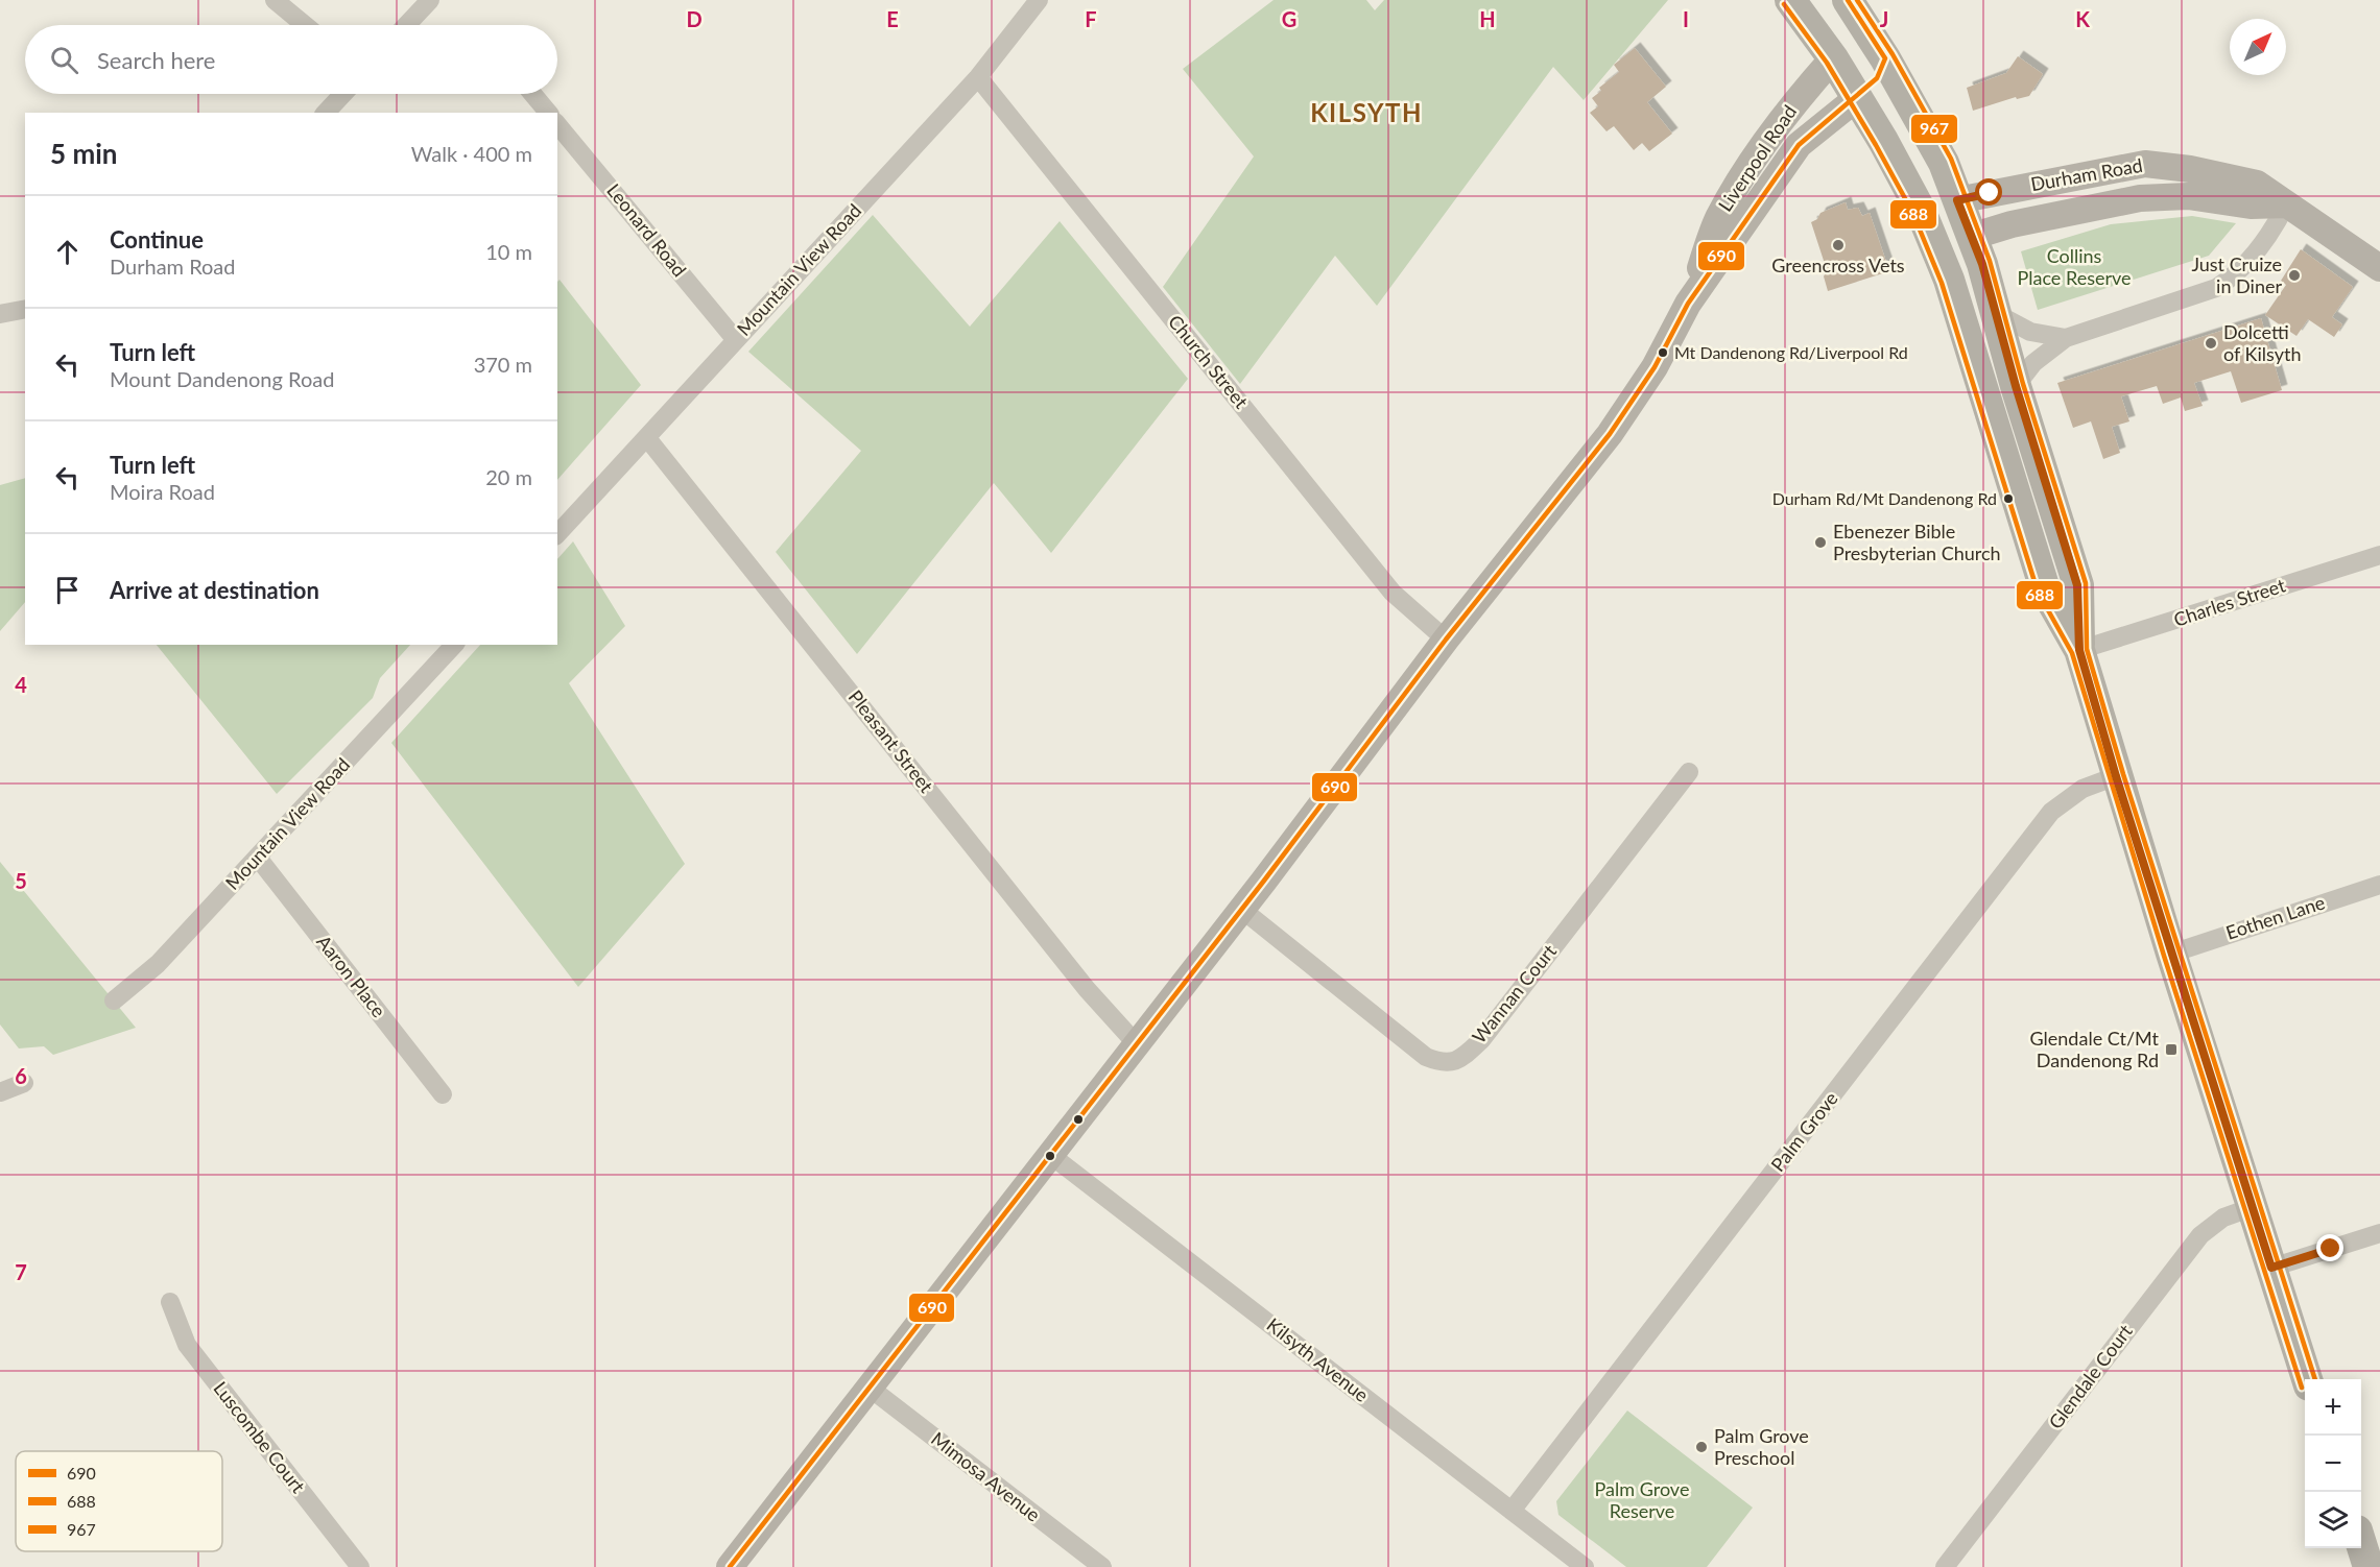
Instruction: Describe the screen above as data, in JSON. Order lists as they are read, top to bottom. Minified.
{"streets":{"main road":["Liverpool Road","Durham Road"],"street":["Leonard Road","Mountain View Road","Church Street","Charles Street","Pleasant Street","Eothen Lane","Aaron Place","Wannan Court","Palm Grove","Kilsyth Avenue","Glendale Court","Luscombe Court","Mimosa Avenue"]},"crossings":[["Liverpool Road","Church Street"],["Liverpool Road","Pleasant Street"],["Liverpool Road","Wannan Court"],["Liverpool Road","Kilsyth Avenue"],["Liverpool Road","Mimosa Avenue"],["Leonard Road","Mountain View Road"],["Mountain View Road","Church Street"],["Mountain View Road","Pleasant Street"],["Mountain View Road","Aaron Place"],["Palm Grove","Kilsyth Avenue"]],"districts":["KILSYTH"],"parks":["Collins Place Reserve","Palm Grove Reserve"],"places":{"other":["Greencross Vets","Just Cruize in Diner","Dolcetti of Kilsyth","Mt Dandenong Rd/Liverpool Rd","Durham Rd/Mt Dandenong Rd","Ebenezer Bible Presbyterian Church","Palm Grove Preschool"],"transit":["Glendale Ct/Mt Dandenong Rd"]},"lines":["transit line 690","transit line 967","transit line 688"],"legend":["690","688","967"],"north":"top right","page":{"search":"Search here","heading":["5 min","Walk · 400 m"],"list":[["Continue","Durham Road","10 m"],["Turn left","Mount Dandenong Road","370 m"],["Turn left","Moira Road","20 m"],"Arrive at destination"],"map_buttons":["+","−"]},"grid":{"columns":["D","E","F","G","H","I","J","K"],"rows":["4","5","6","7"]}}
